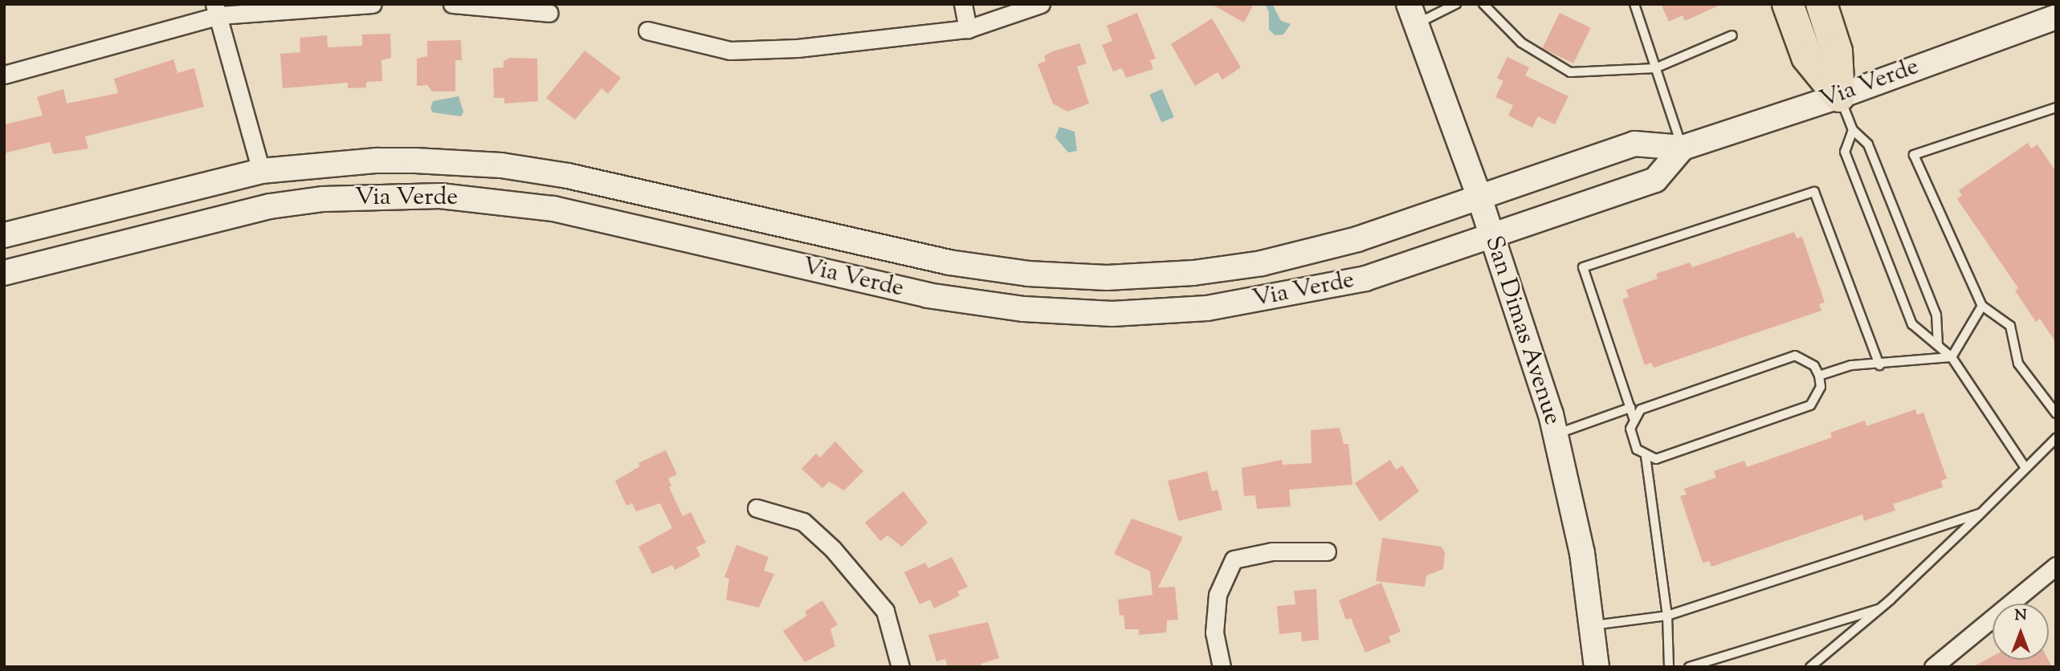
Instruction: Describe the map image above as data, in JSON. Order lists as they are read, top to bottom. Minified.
{"streets":{"main road":["Via Verde","San Dimas Avenue"]},"crossings":[["Via Verde","San Dimas Avenue"]],"north":"top"}
